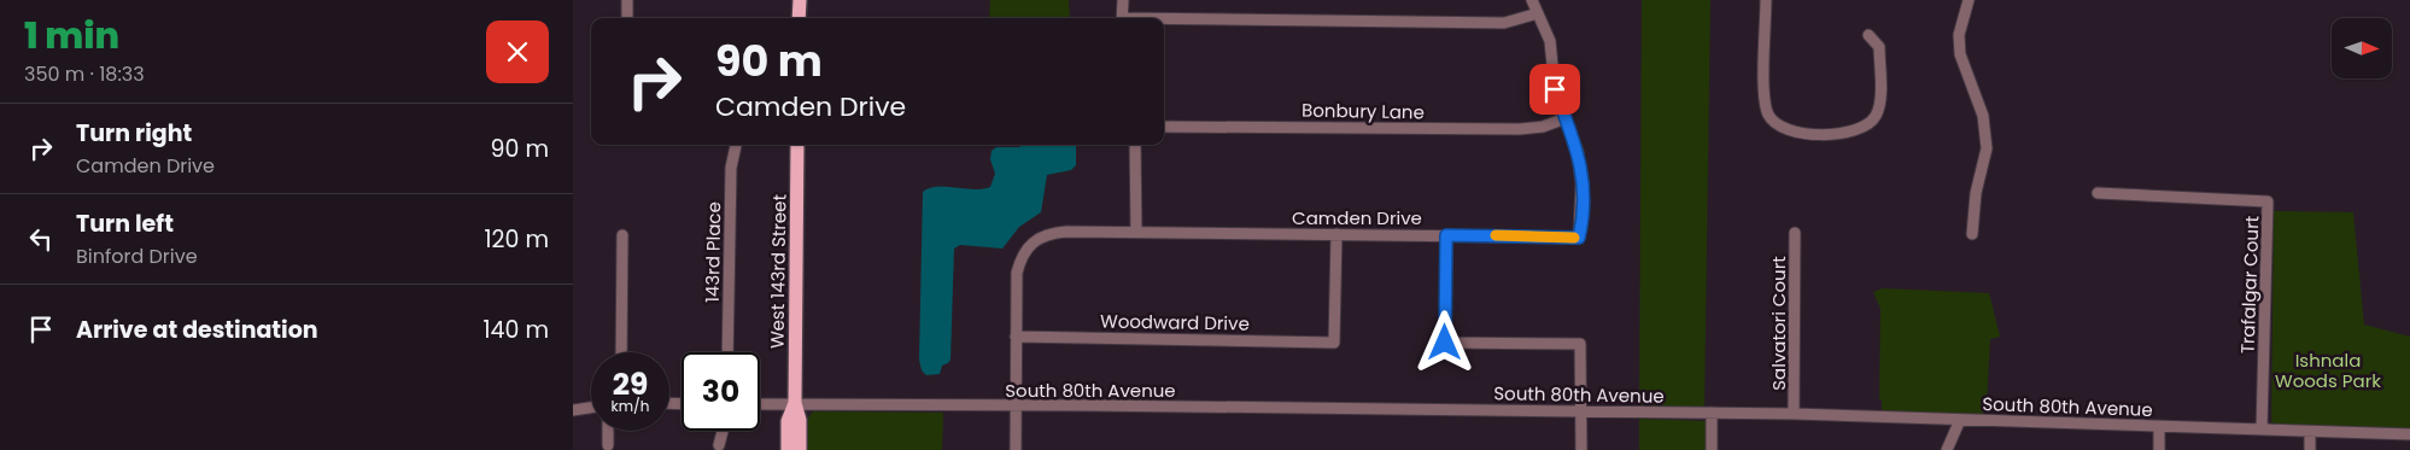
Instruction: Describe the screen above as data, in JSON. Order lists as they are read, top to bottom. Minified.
{"streets":{"main road":["West 143rd Street"],"street":["Bonbury Lane","Camden Drive","143rd Place","Trafalgar Court","Woodward Drive","Salvatori Court","South 80th Avenue"]},"crossings":[["Bonbury Lane","Camden Drive"],["Camden Drive","Woodward Drive"],["Camden Drive","South 80th Avenue"],["West 143rd Street","South 80th Avenue"],["Trafalgar Court","South 80th Avenue"],["Salvatori Court","South 80th Avenue"]],"parks":["Ishnala Woods Park"],"north":"right","page":{"heading":["1 min","350 m · 18:33"],"turn":["90 m","Camden Drive"],"list":[{"name":"Turn right","note":"Camden Drive","value":"90 m"},{"name":"Turn left","note":"Binford Drive","value":"120 m"},{"name":"Arrive at destination","value":"140 m"}],"speed":"29 km/h","limit":"30"}}
